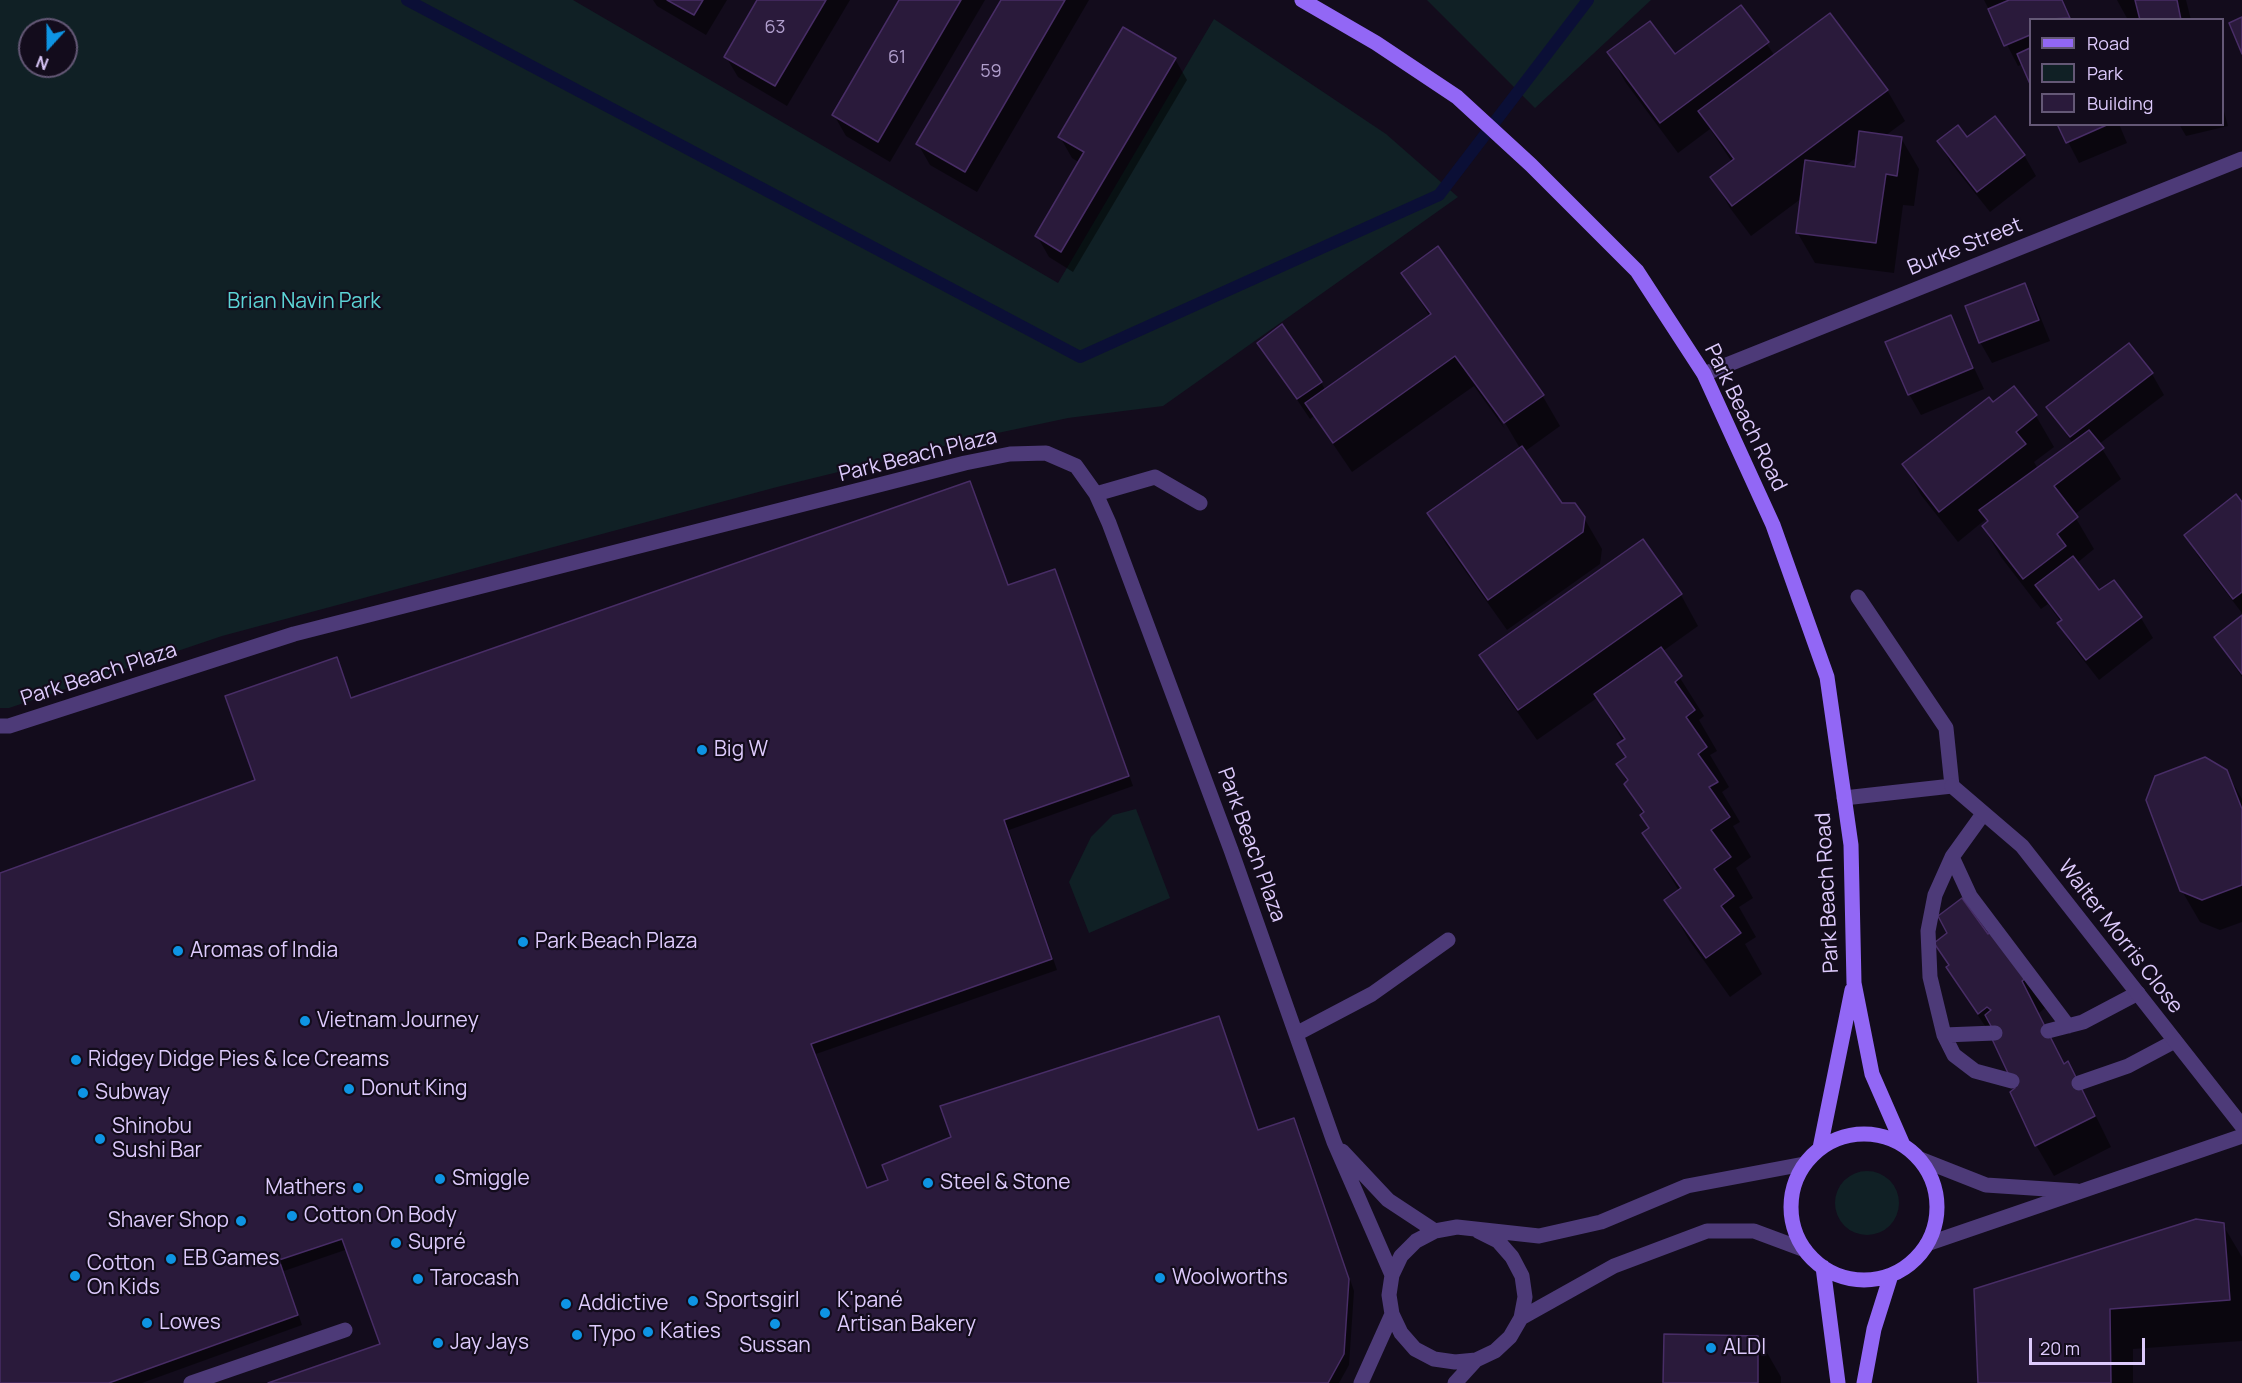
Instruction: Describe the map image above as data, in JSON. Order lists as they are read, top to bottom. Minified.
{"streets":{"street":["Burke Street","Park Beach Road","Park Beach Plaza","Walter Morris Close"]},"crossings":[["Burke Street","Park Beach Road"]],"parks":["Brian Navin Park"],"places":["Big W","Park Beach Plaza","Aromas of India","Vietnam Journey","Ridgey Didge Pies & Ice Creams","Donut King","Subway","Shinobu Sushi Bar","Smiggle","Steel & Stone","Mathers","Cotton On Body","Shaver Shop","Supré","EB Games","Cotton On Kids","Woolworths","Tarocash","Sportsgirl","Addictive","K'pané Artisan Bakery","Lowes","Sussan","Katies","Typo","Jay Jays","ALDI"],"house_numbers":["63","61","59"],"legend":["Road","Park","Building"],"scale_bar":"20 m","north":"bottom"}
